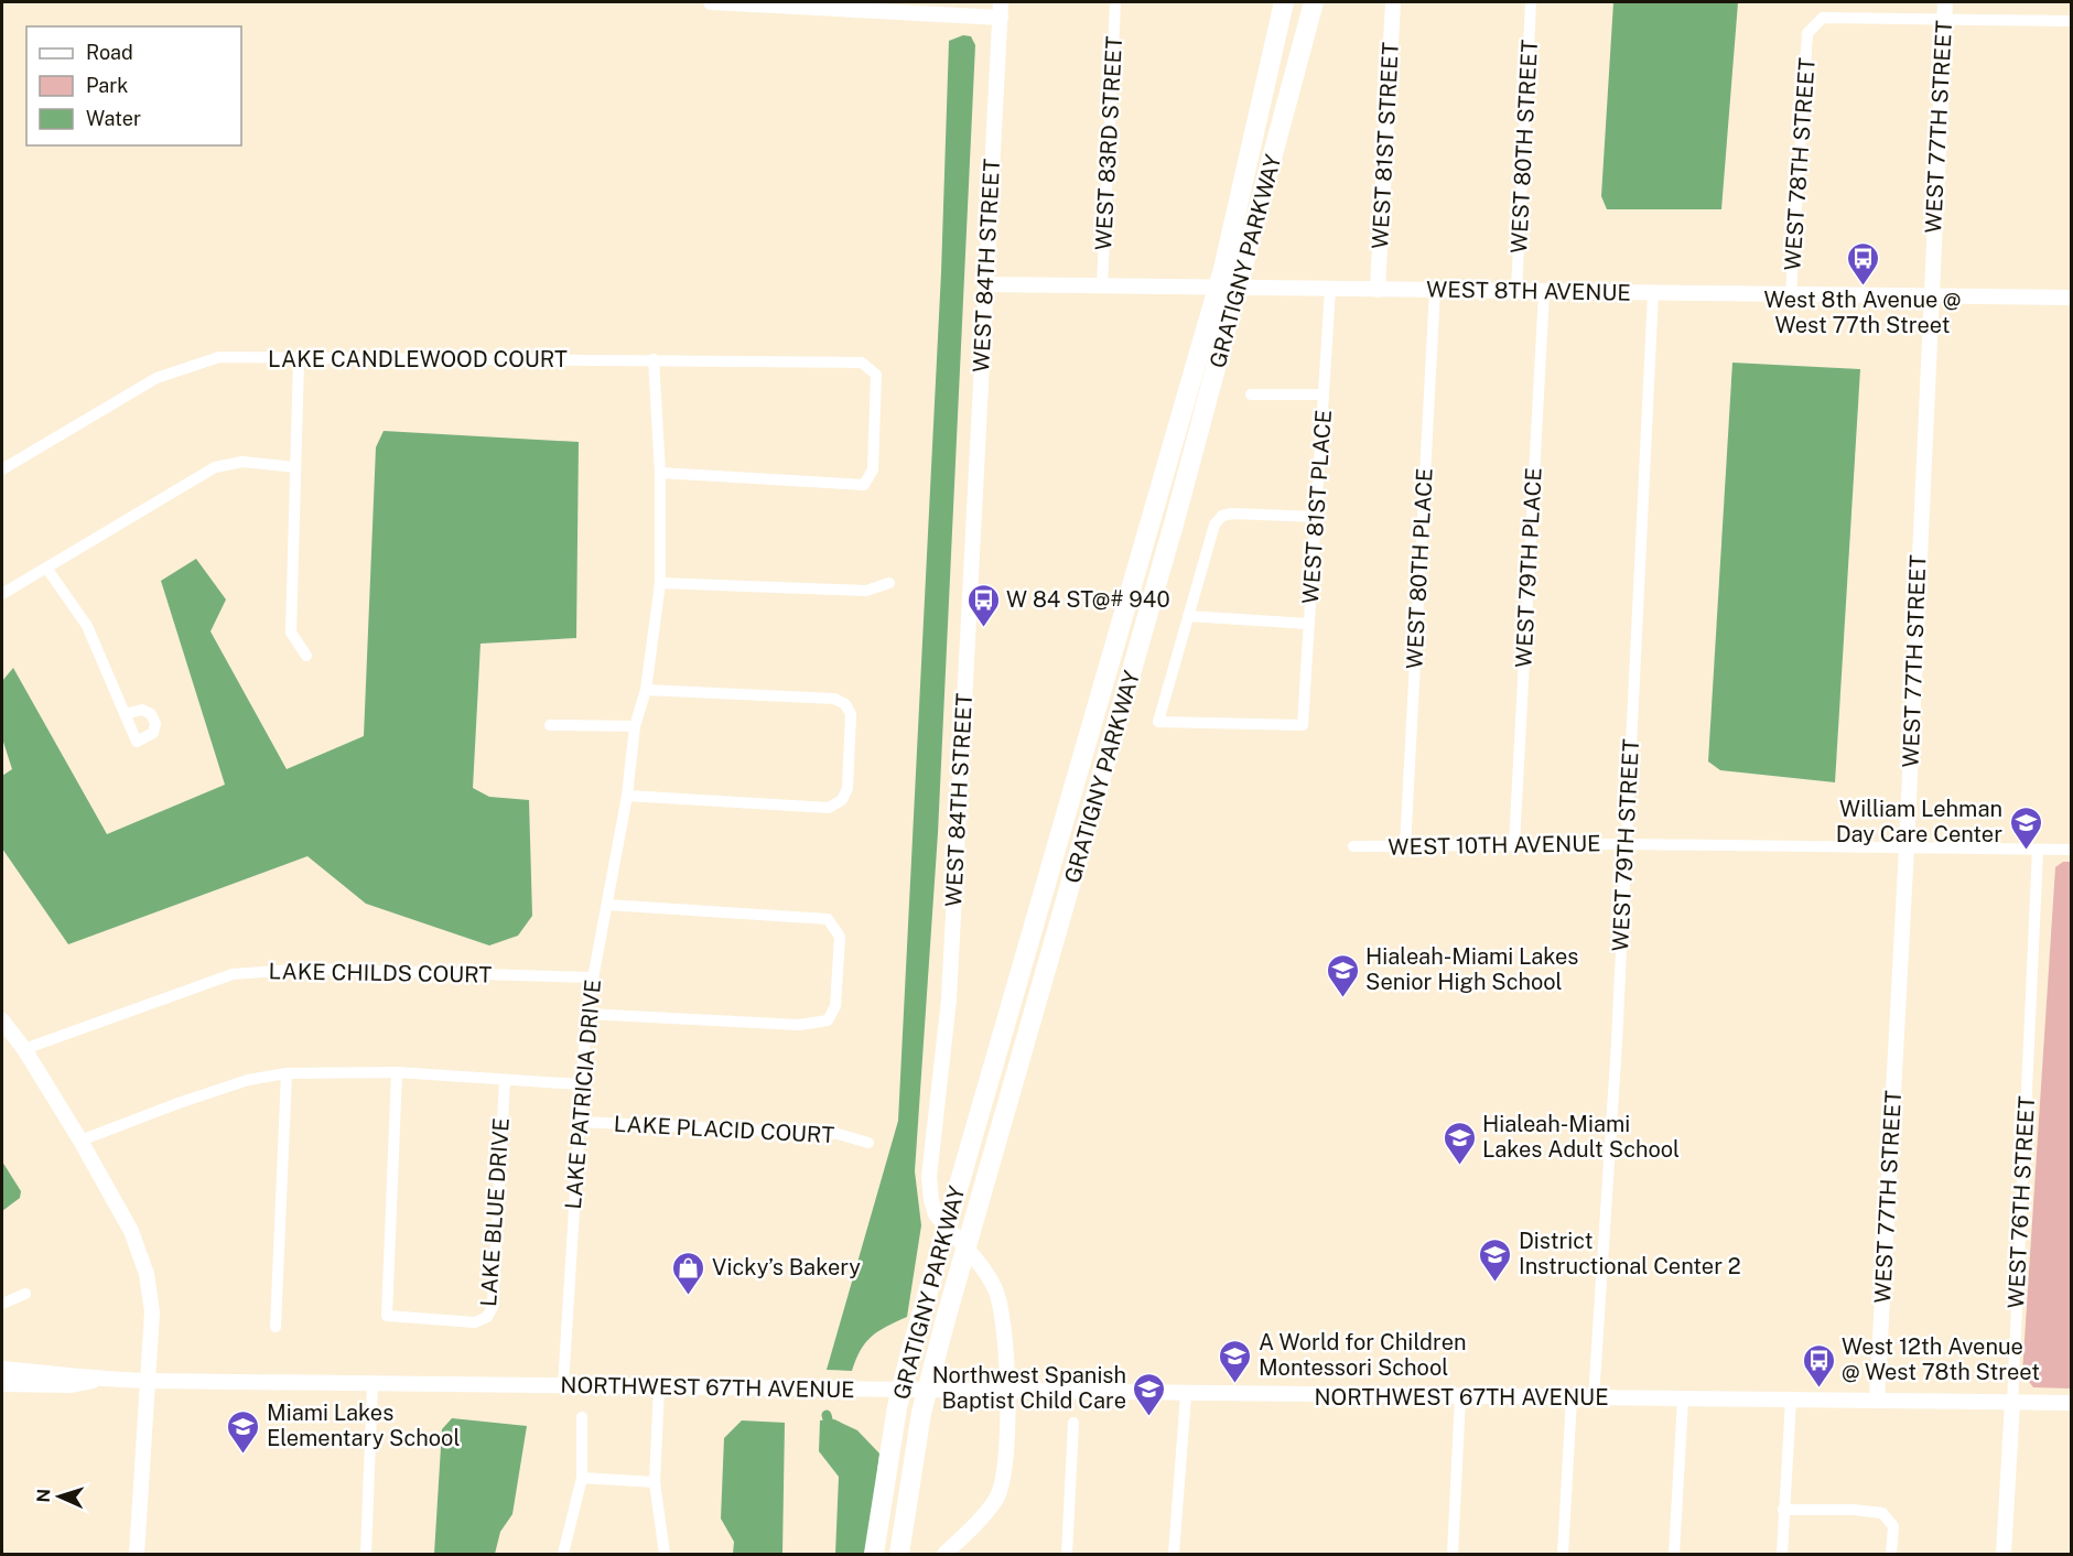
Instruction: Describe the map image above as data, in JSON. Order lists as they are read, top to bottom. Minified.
{"streets":{"highway":["GRATIGNY PARKWAY"],"street":["WEST 77TH STREET","WEST 83RD STREET","WEST 81ST STREET","WEST 80TH STREET","WEST 78TH STREET","WEST 84TH STREET","WEST 8TH AVENUE","LAKE CANDLEWOOD COURT","WEST 81ST PLACE","WEST 79TH PLACE","WEST 80TH PLACE","WEST 10TH AVENUE","WEST 79TH STREET","LAKE CHILDS COURT","LAKE PATRICIA DRIVE","LAKE PLACID COURT","WEST 76TH STREET","LAKE BLUE DRIVE","NORTHWEST 67TH AVENUE"]},"crossings":[["WEST 77TH STREET","WEST 78TH STREET"],["WEST 77TH STREET","WEST 8TH AVENUE"],["WEST 77TH STREET","WEST 10TH AVENUE"],["WEST 77TH STREET","NORTHWEST 67TH AVENUE"],["WEST 83RD STREET","WEST 8TH AVENUE"],["WEST 81ST STREET","WEST 8TH AVENUE"],["WEST 80TH STREET","WEST 8TH AVENUE"],["WEST 78TH STREET","WEST 8TH AVENUE"],["WEST 84TH STREET","WEST 8TH AVENUE"],["WEST 84TH STREET","NORTHWEST 67TH AVENUE"],["WEST 8TH AVENUE","WEST 81ST PLACE"],["WEST 8TH AVENUE","WEST 79TH PLACE"],["WEST 8TH AVENUE","WEST 80TH PLACE"],["WEST 8TH AVENUE","WEST 79TH STREET"],["LAKE CANDLEWOOD COURT","LAKE PATRICIA DRIVE"],["WEST 79TH PLACE","WEST 10TH AVENUE"],["WEST 80TH PLACE","WEST 10TH AVENUE"],["WEST 10TH AVENUE","WEST 79TH STREET"],["WEST 10TH AVENUE","WEST 76TH STREET"],["WEST 79TH STREET","NORTHWEST 67TH AVENUE"],["LAKE CHILDS COURT","LAKE PATRICIA DRIVE"],["LAKE PATRICIA DRIVE","LAKE PLACID COURT"],["LAKE PATRICIA DRIVE","NORTHWEST 67TH AVENUE"],["WEST 76TH STREET","NORTHWEST 67TH AVENUE"]],"places":{"bus stop":["West 8th Avenue @ West 77th Street","W 84 ST@# 940","West 12th Avenue @ West 78th Street"],"school or university":["William Lehman Day Care Center","Hialeah-Miami Lakes Senior High School","Hialeah-Miami Lakes Adult School","District Instructional Center 2","A World for Children Montessori School","Northwest Spanish Baptist Child Care","Miami Lakes Elementary School"],"shop":["Vicky’s Bakery"]},"legend":["Road","Park","Water"],"north":"left"}
